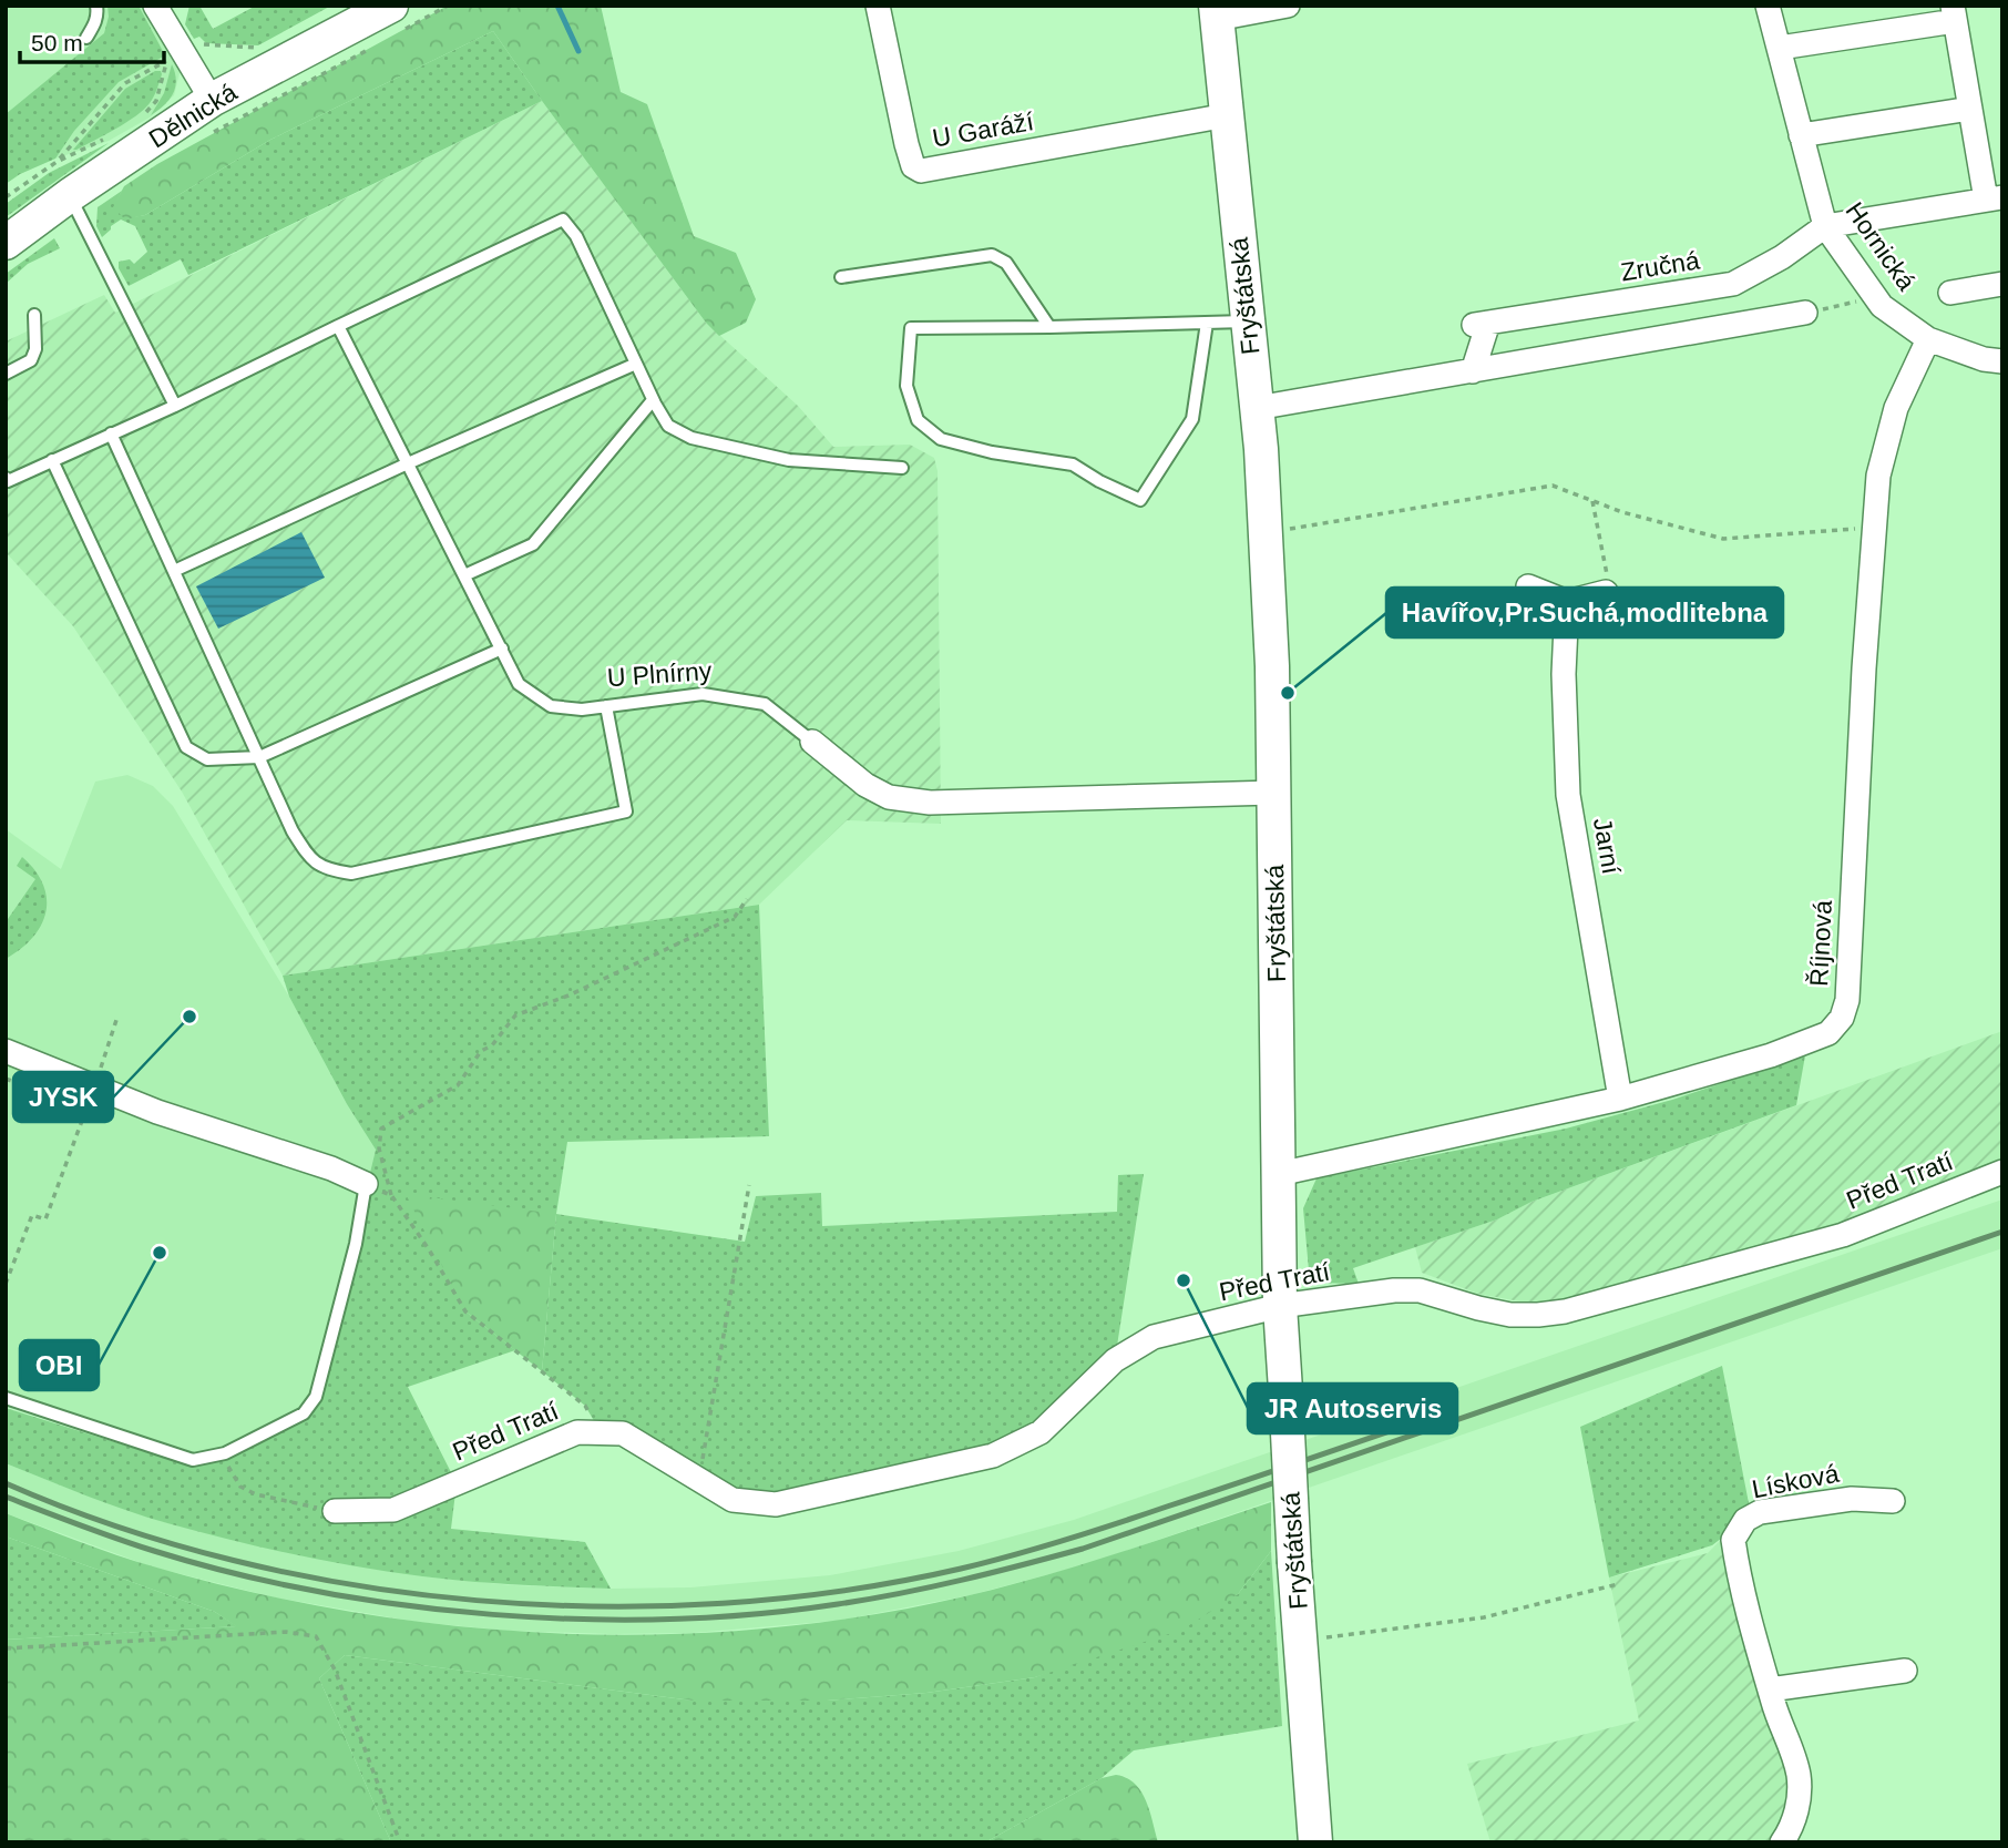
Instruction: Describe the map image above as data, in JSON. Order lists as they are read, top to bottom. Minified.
{"streets":{"street":["Dělnická","U Garáží","Hornická","Zručná","Fryštátská","U Plnírny","Jarní","Říjnová","Před Tratí","Lísková"]},"crossings":[["U Garáží","Fryštátská"],["Hornická","Zručná"],["Hornická","Říjnová"],["Fryštátská","U Plnírny"],["Fryštátská","Říjnová"],["Fryštátská","Před Tratí"],["Jarní","Říjnová"]],"places":["Havířov,Pr.Suchá,modlitebna","JYSK","OBI","JR Autoservis"],"scale_bar":"50 m"}
